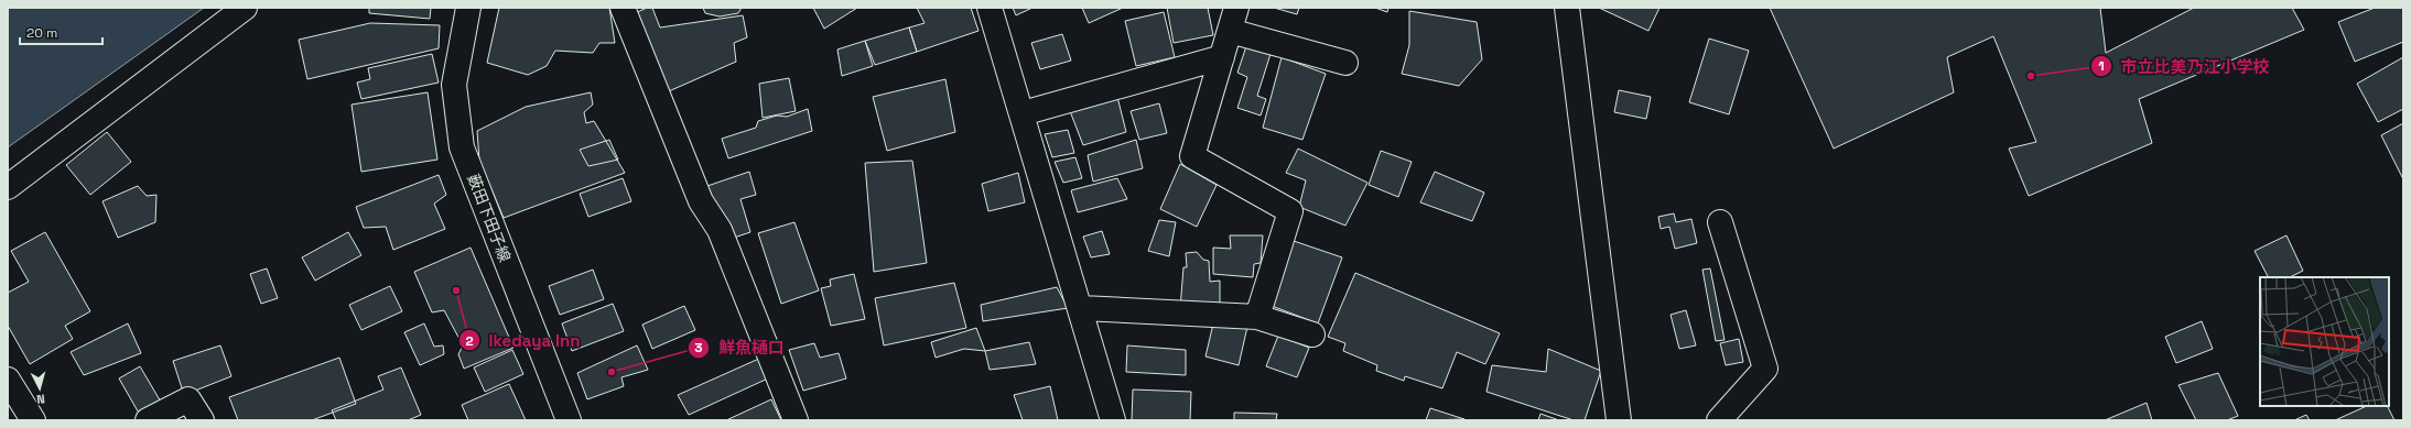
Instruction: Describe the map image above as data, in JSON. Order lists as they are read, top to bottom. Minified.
{"streets":{"street":["薮田下田子線"]},"places":["市立比美乃江小学校","Ikedaya Inn","鮮魚樋口"],"scale_bar":"20 m","north":"bottom"}
